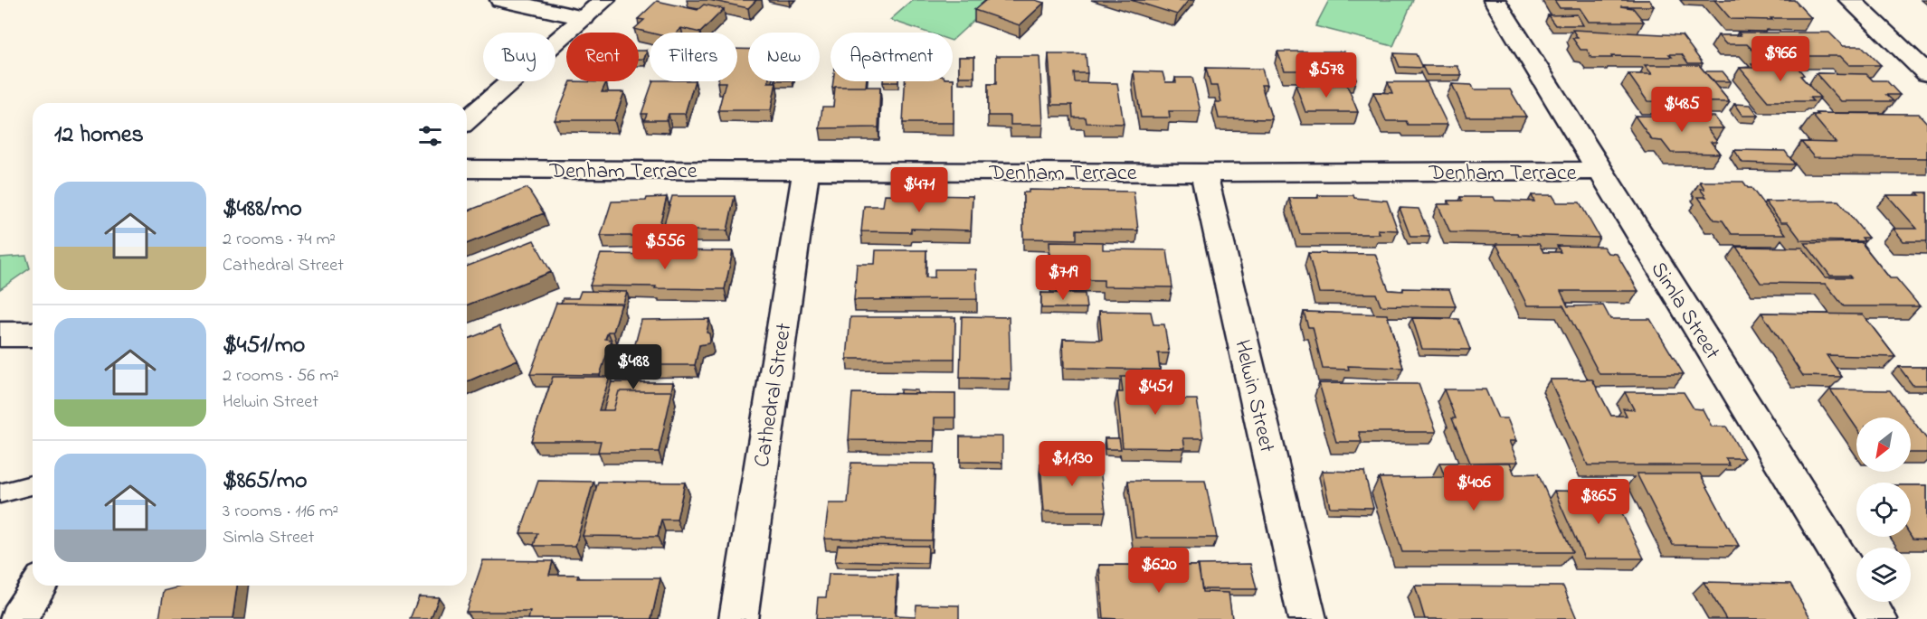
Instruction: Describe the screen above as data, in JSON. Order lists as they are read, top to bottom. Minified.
{"streets":{"street":["Denham Terrace","Simla Street","Cathedral Street","Helwin Street"]},"crossings":[["Denham Terrace","Simla Street"],["Denham Terrace","Cathedral Street"],["Denham Terrace","Helwin Street"]],"north":"bottom left","page":{"chip":["Buy","Rent","Filters","New","Apartment"],"price":["$966","$578","$485","$471","$556","$719","$488","$451","$1,130","$406","$865","$620"],"heading":"12 homes","list":[{"name":"$488/mo","note":"2 rooms · 74 m² · Cathedral Street"},{"name":"$451/mo","note":"2 rooms · 56 m² · Helwin Street"},{"name":"$865/mo","note":"3 rooms · 116 m² · Simla Street"}]}}
